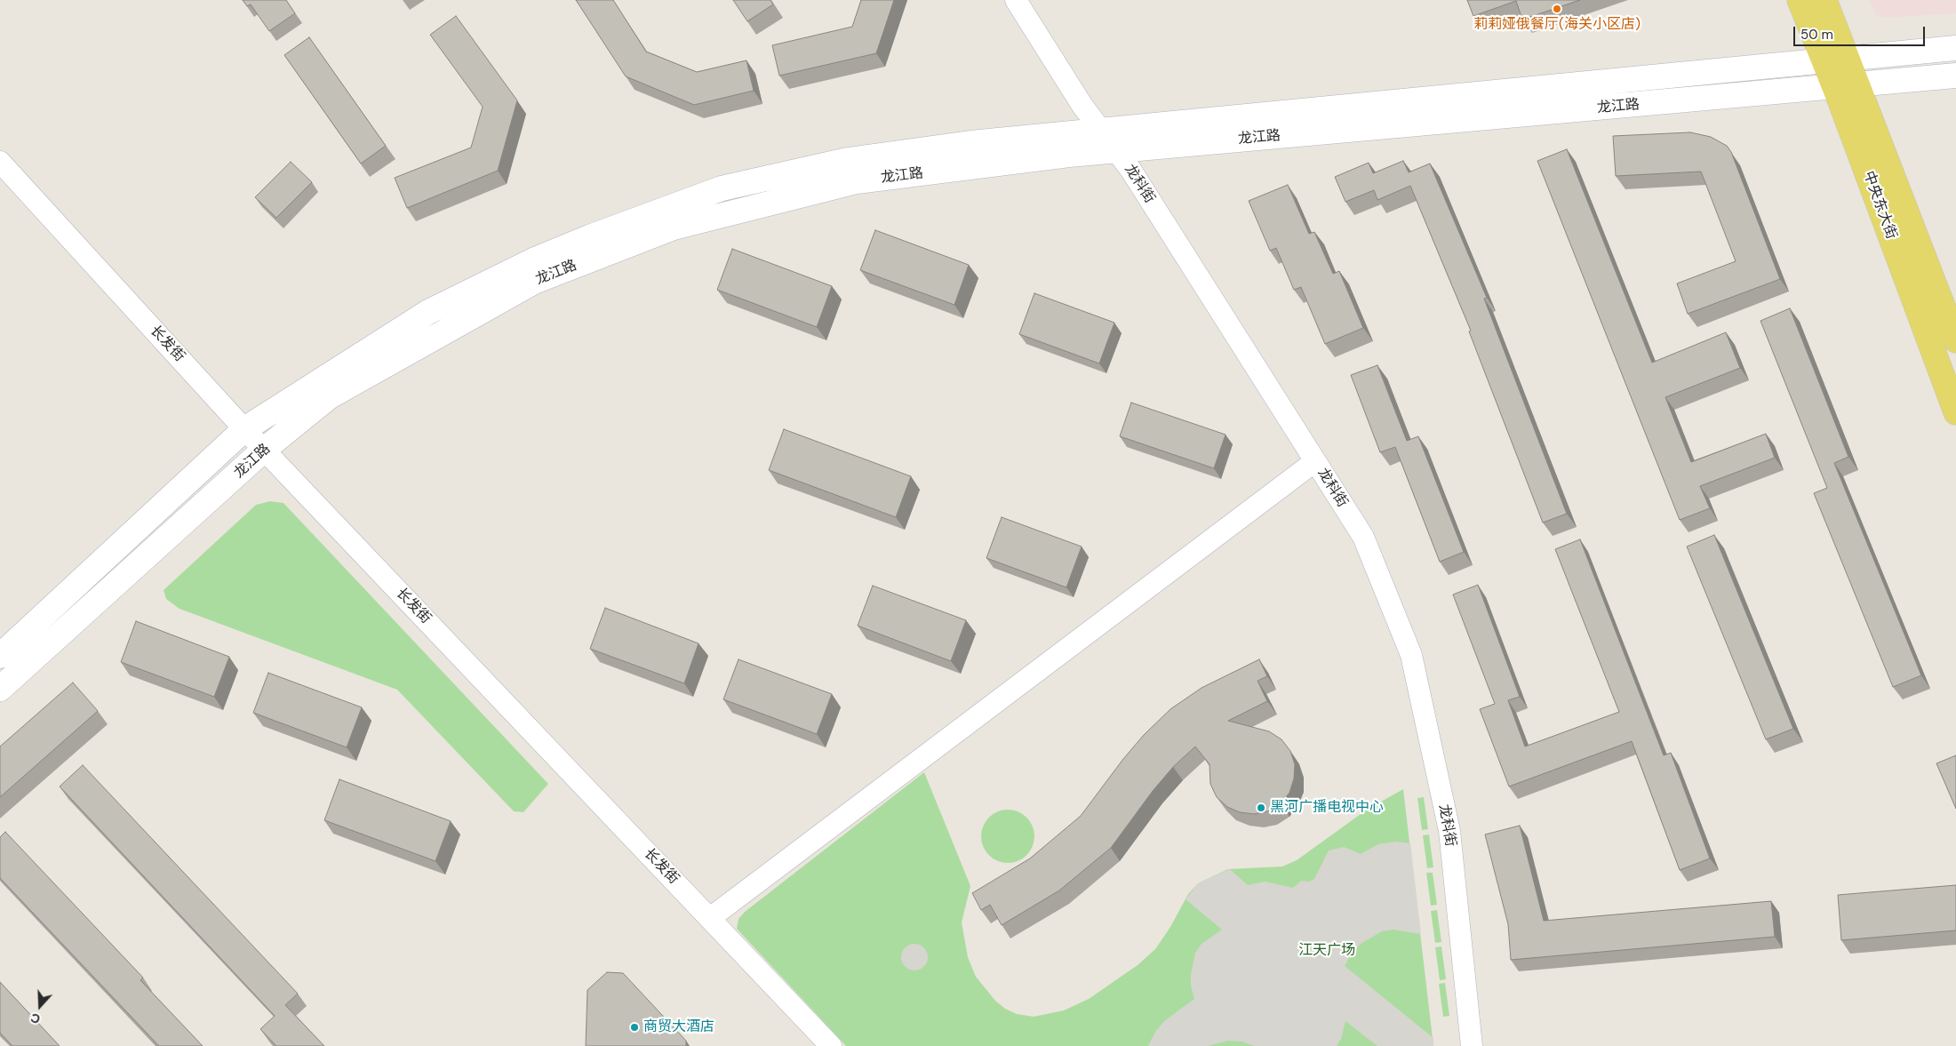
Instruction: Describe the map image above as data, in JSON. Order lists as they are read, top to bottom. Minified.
{"streets":{"main road":["中央东大街"],"street":["龙江路","龙科街","长发街"]},"crossings":[["龙江路","龙科街"],["龙江路","中央东大街"],["龙江路","长发街"]],"parks":["江天广场"],"places":["莉莉娅俄餐厅(海关小区店)","黑河广播电视中心","商贸大酒店"],"scale_bar":"50 m","north":"bottom"}
